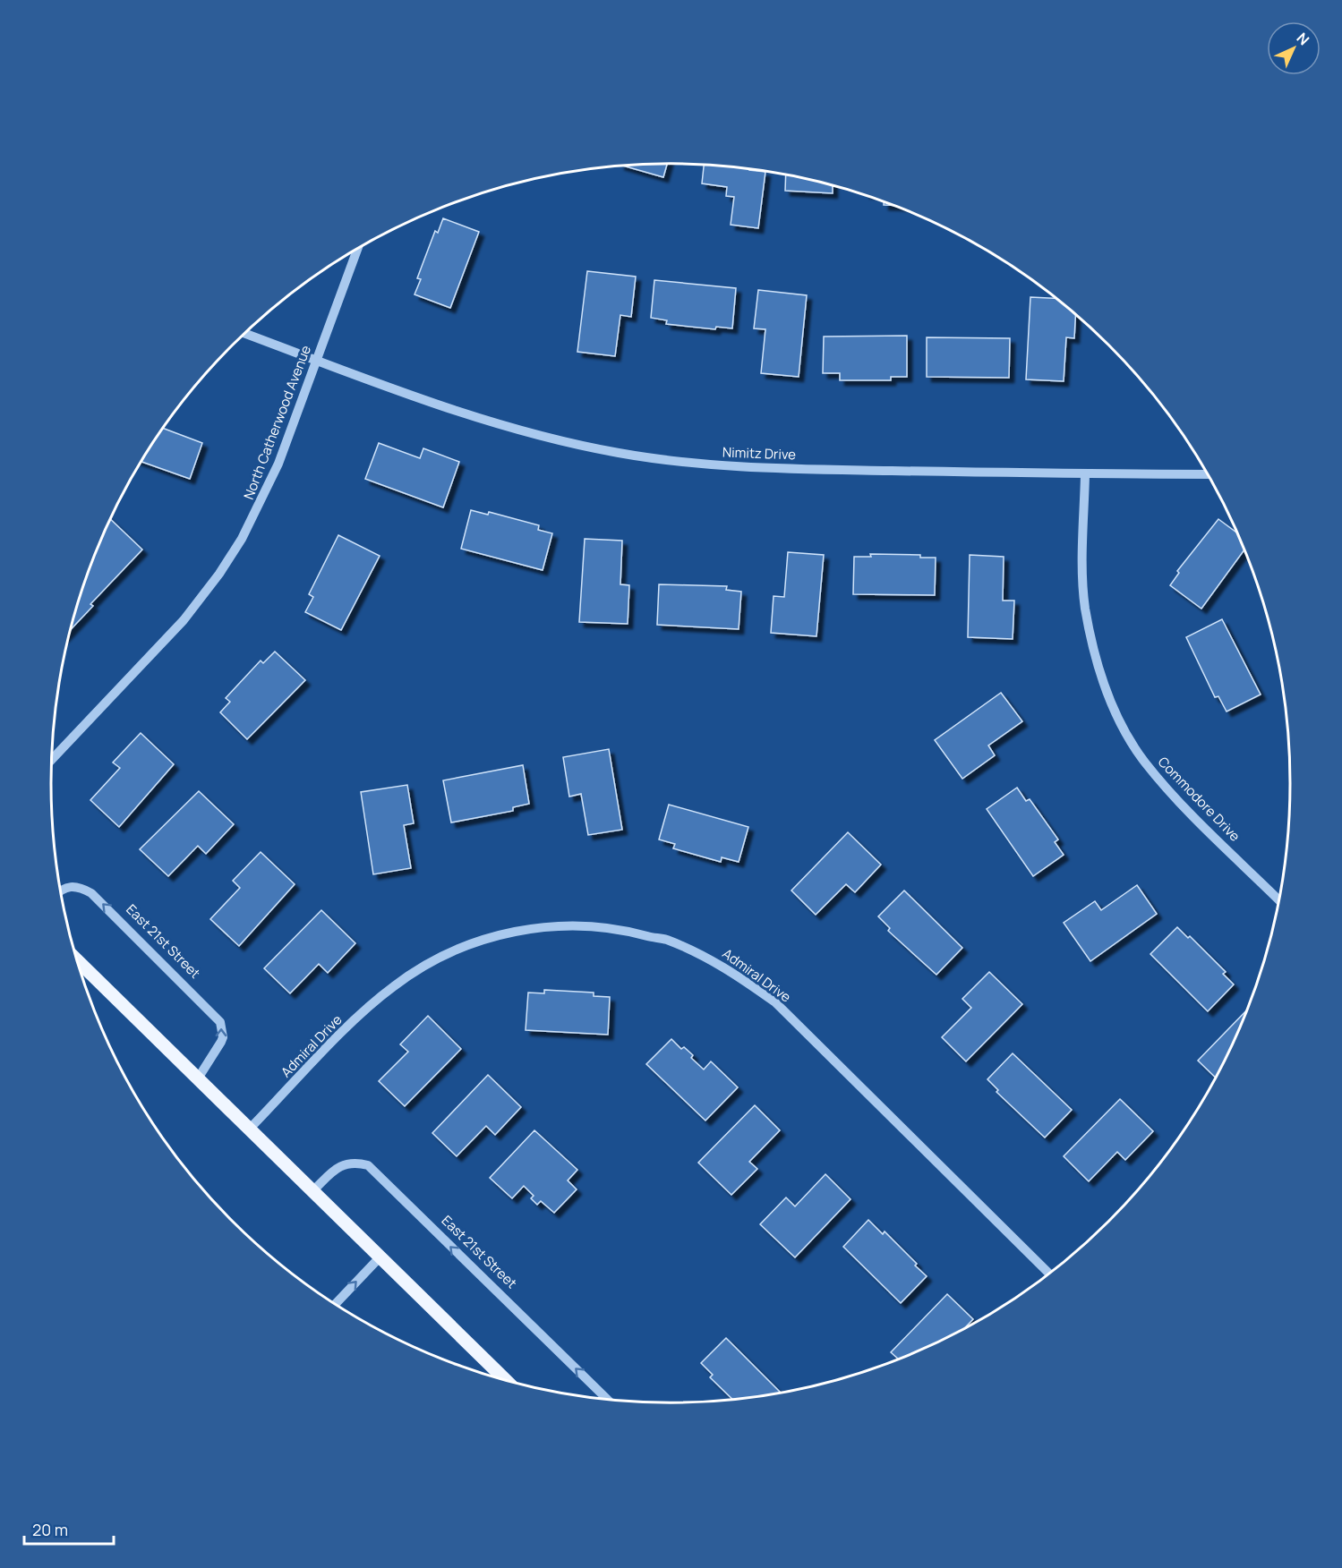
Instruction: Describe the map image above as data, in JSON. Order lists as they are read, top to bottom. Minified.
{"streets":{"street":["North Catherwood Avenue","Nimitz Drive","Commodore Drive","East 21st Street","Admiral Drive"]},"crossings":[["North Catherwood Avenue","Nimitz Drive"],["Nimitz Drive","Commodore Drive"]],"one_way":["East 21st Street"],"scale_bar":"20 m","north":"top right"}
